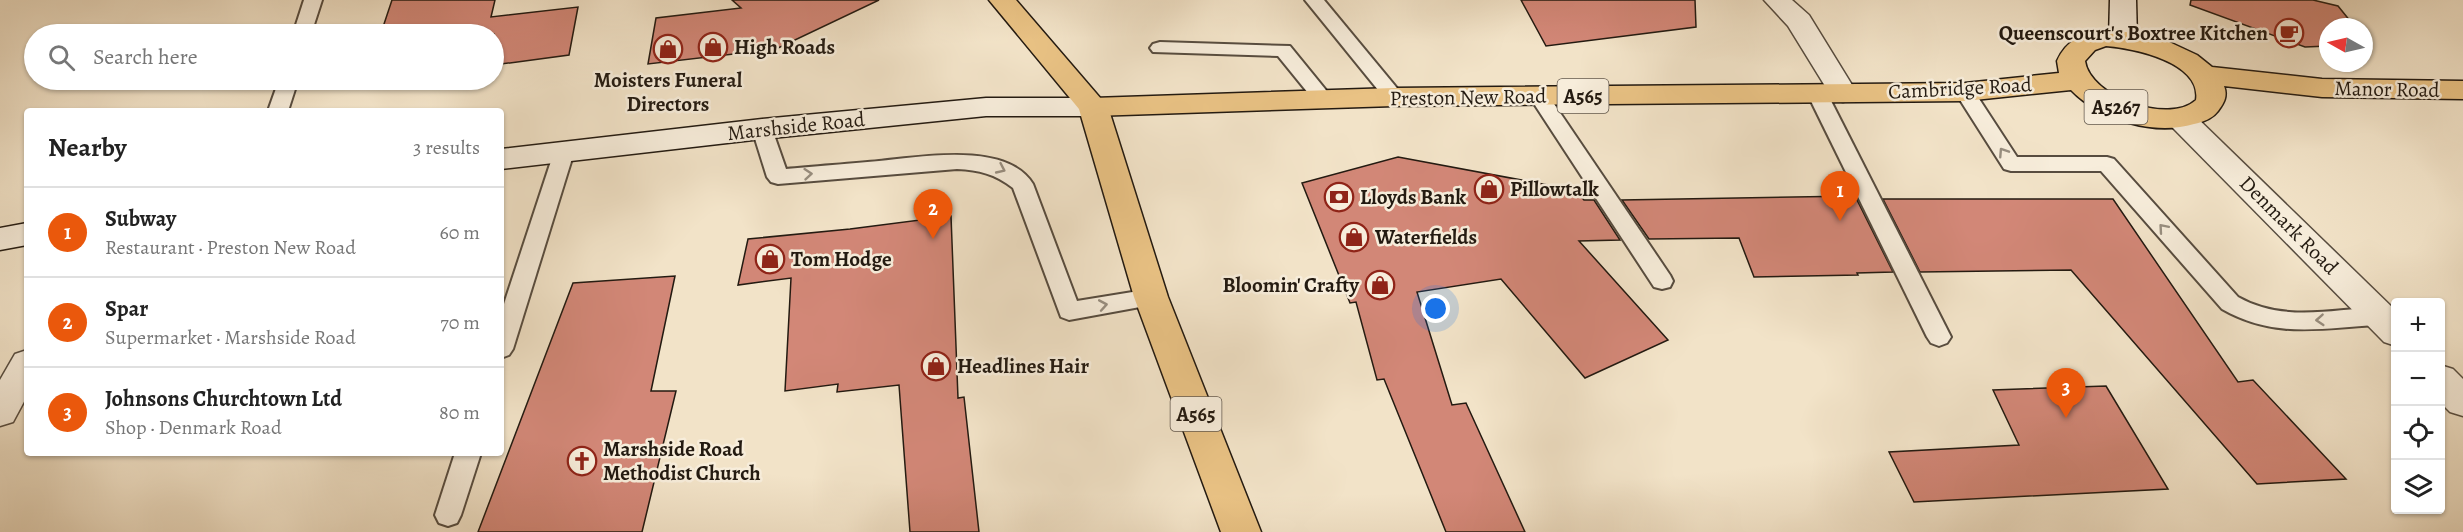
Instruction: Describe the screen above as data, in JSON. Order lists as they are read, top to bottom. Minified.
{"streets":{"main road":["Cambridge Road","Manor Road","A565","Preston New Road","A5267"],"street":["Marshside Road","Denmark Road"]},"crossings":[["Cambridge Road","Preston New Road"],["Cambridge Road","A5267"],["Manor Road","A5267"],["A565","Preston New Road"],["A565","Marshside Road"],["Preston New Road","Marshside Road"],["A5267","Denmark Road"]],"places":{"cafe":["Queenscourt's Boxtree Kitchen"],"shop":["High Roads","Moisters Funeral Directors","Pillowtalk","Waterfields","Tom Hodge","Bloomin' Crafty","Headlines Hair"],"bank":["Lloyds Bank"],"church":["Marshside Road Methodist Church"]},"north":"left","page":{"search":"Search here","heading":["Nearby","3 results"],"pins":["1","2","3"],"list":[{"mark":"1","name":"Subway","note":"Restaurant · Preston New Road","value":"60 m"},{"mark":"2","name":"Spar","note":"Supermarket · Marshside Road","value":"70 m"},{"mark":"3","name":"Johnsons Churchtown Ltd","note":"Shop · Denmark Road","value":"80 m"}],"map_buttons":["+","−"]}}
